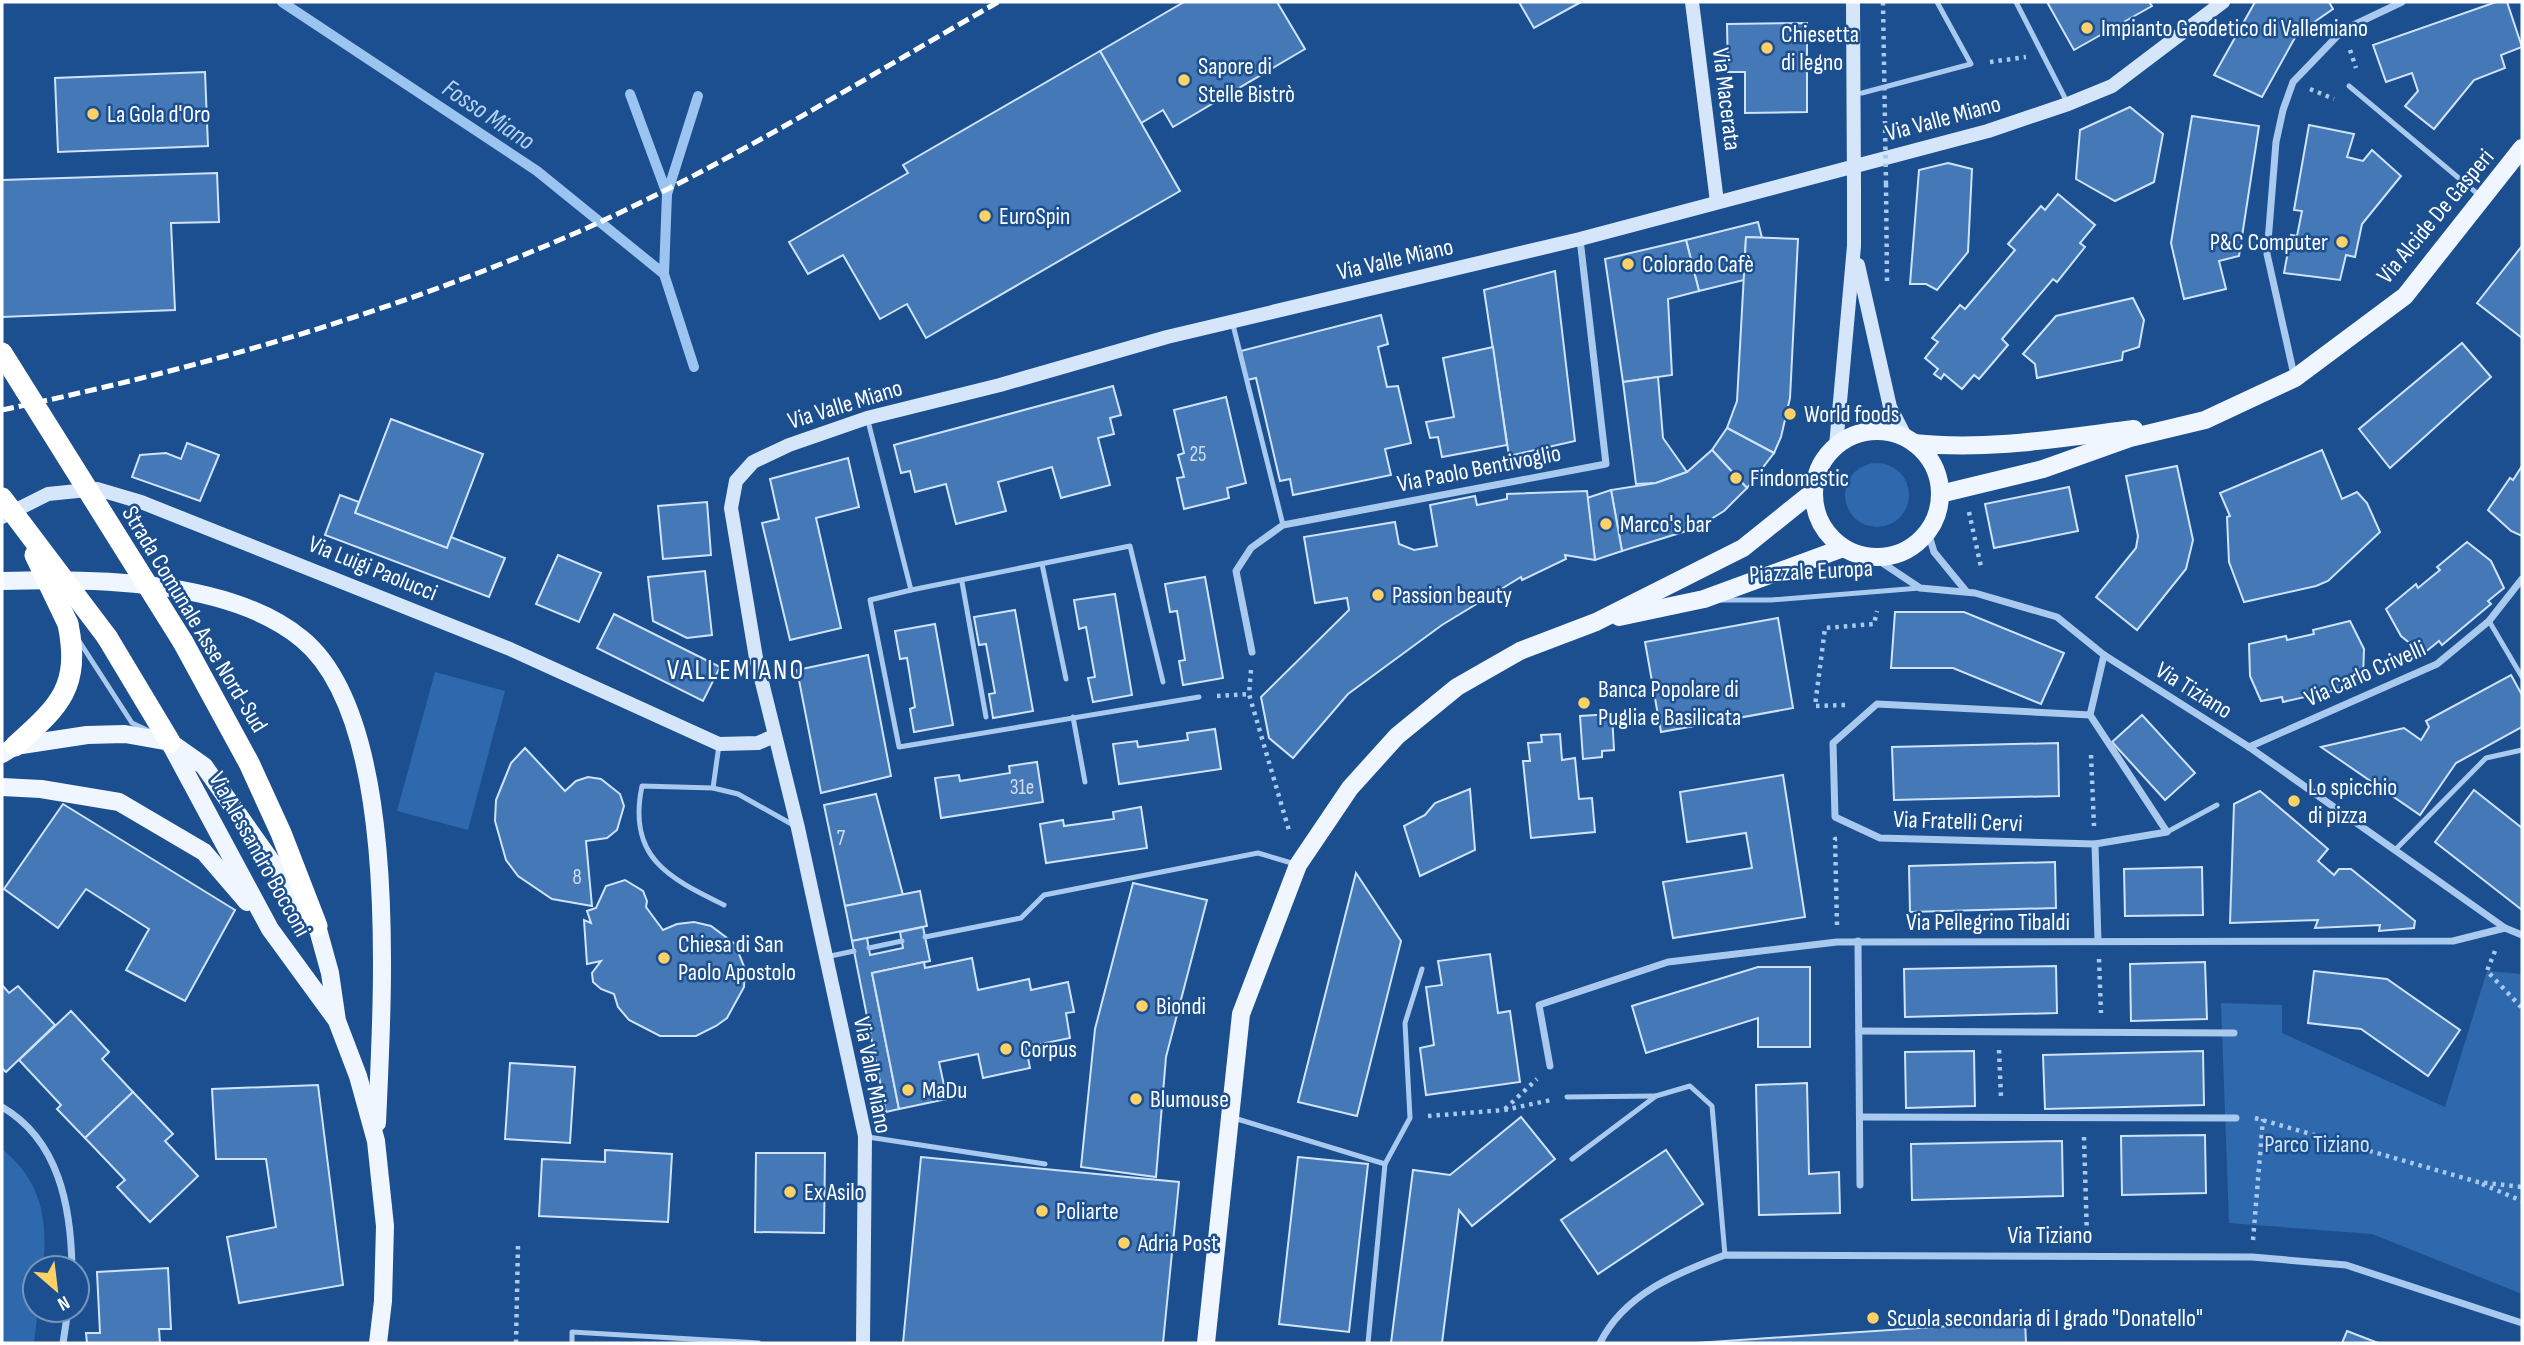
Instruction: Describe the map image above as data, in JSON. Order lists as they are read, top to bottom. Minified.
{"streets":{"highway":["Strada Comunale Asse Nord-Sud"],"main road":["Via Alcide De Gasperi","Piazzale Europa","Via Alessandro Bocconi"],"street":["Via Macerata","Via Valle Miano","Via Paolo Bentivoglio","Via Luigi Paolucci","Via Carlo Crivelli","Via Tiziano","Via Fratelli Cervi","Via Pellegrino Tibaldi"]},"crossings":[["Via Macerata","Via Valle Miano"],["Via Valle Miano","Via Paolo Bentivoglio"],["Via Alcide De Gasperi","Piazzale Europa"],["Piazzale Europa","Via Tiziano"],["Strada Comunale Asse Nord-Sud","Via Alessandro Bocconi"],["Via Carlo Crivelli","Via Tiziano"],["Via Tiziano","Via Pellegrino Tibaldi"]],"districts":["VALLEMIANO"],"water":["Fosso Miano"],"parks":["Parco Tiziano"],"places":["Impianto Geodetico di Vallemiano","Chiesetta di legno","Sapore di Stelle Bistrò","La Gola d'Oro","EuroSpin","P&C Computer","Colorado Cafè","World foods","Findomestic","Marco's bar","Passion beauty","Banca Popolare di Puglia e Basilicata","Lo spicchio di pizza","Chiesa di San Paolo Apostolo","Biondi","Corpus","MaDu","Blumouse","Ex Asilo","Poliarte","Adria Post","Scuola secondaria di I grado \"Donatello\""],"house_numbers":["25","31e","7","8"],"north":"bottom right"}
